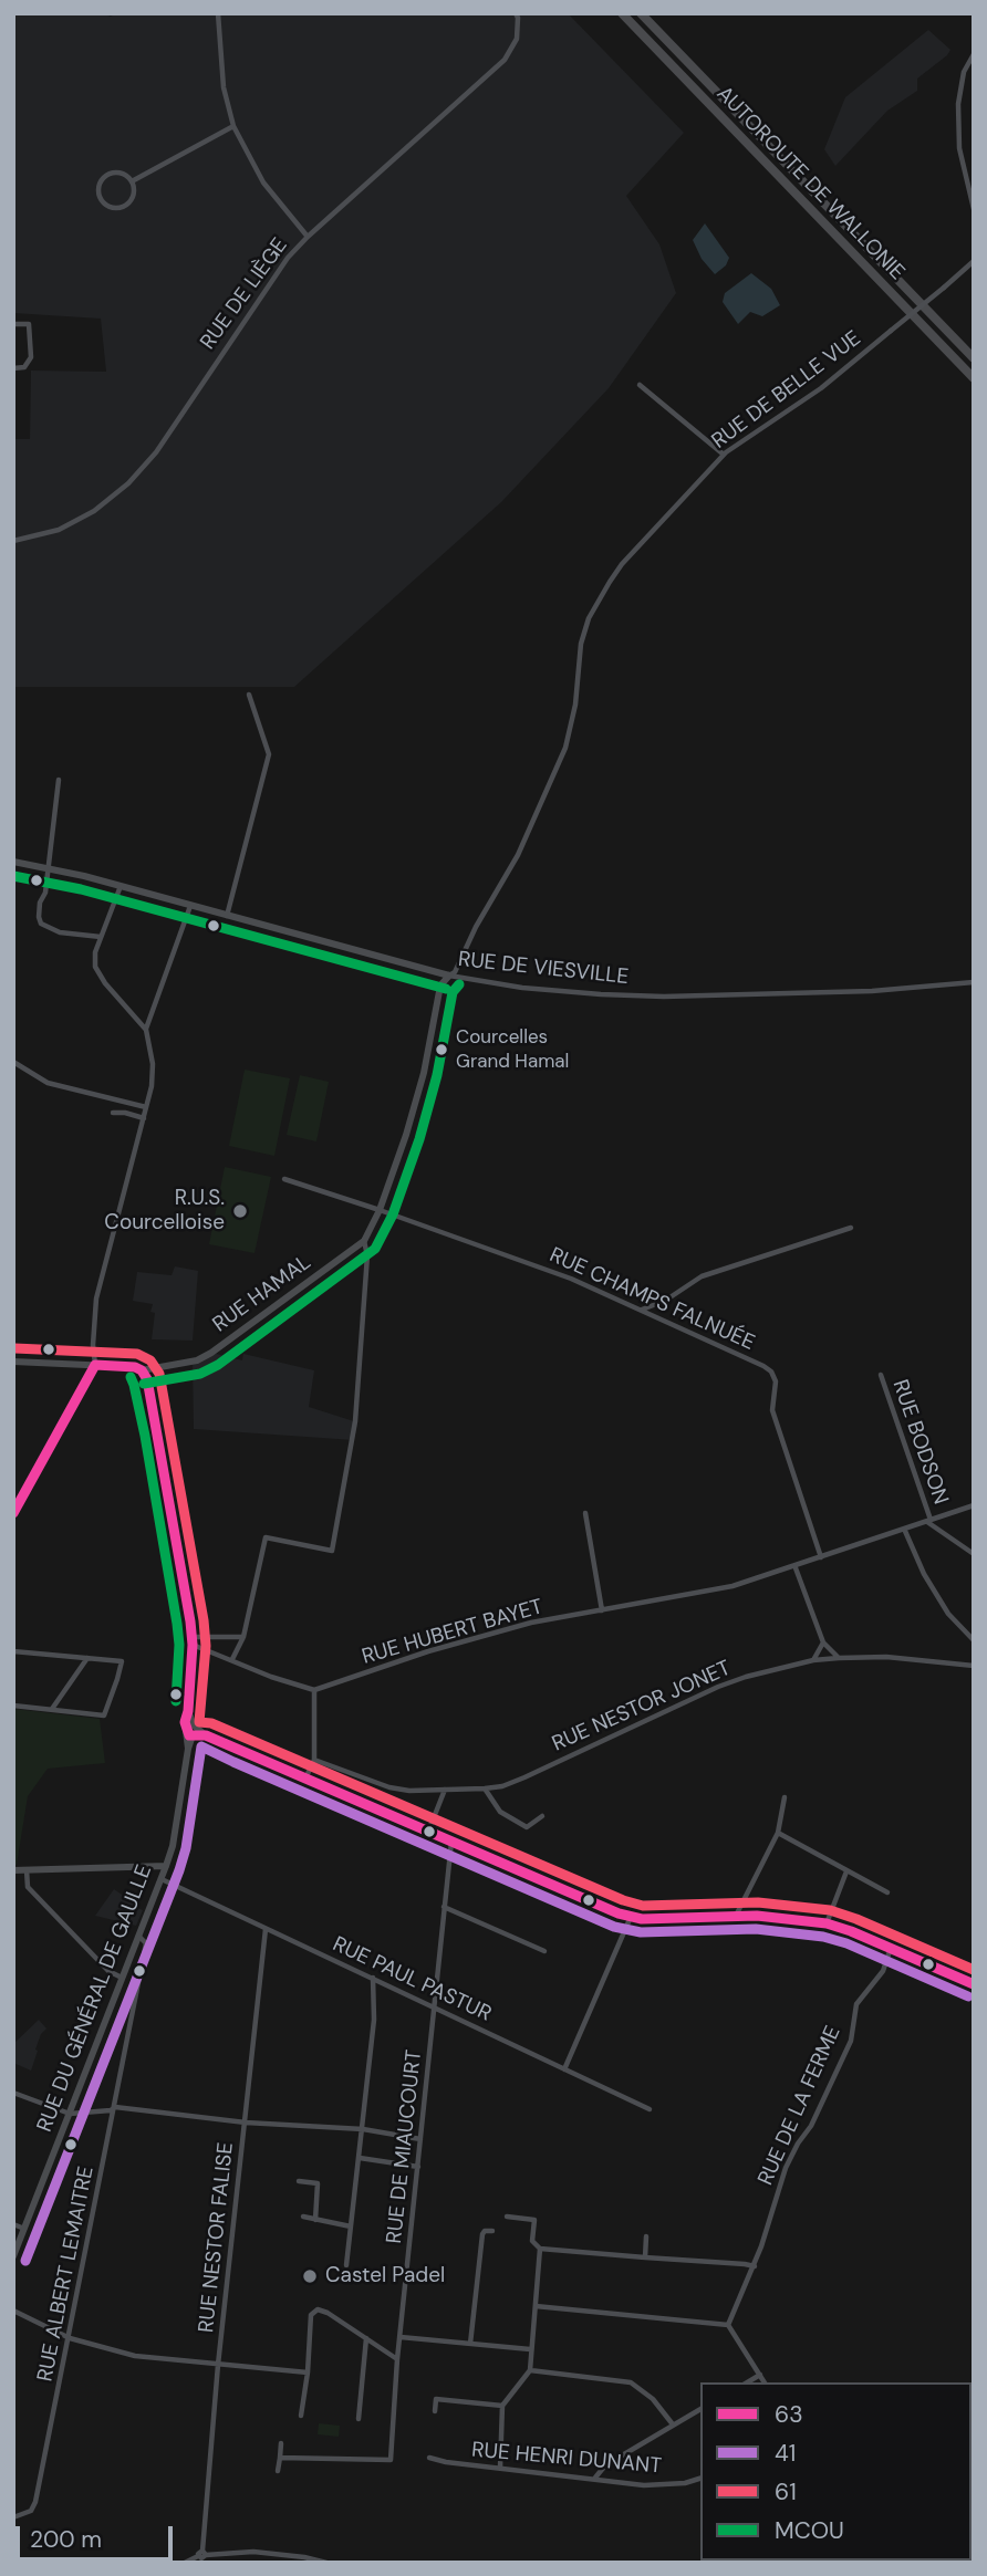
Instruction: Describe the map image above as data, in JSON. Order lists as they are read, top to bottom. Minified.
{"streets":{"highway":["AUTOROUTE DE WALLONIE"],"main road":["RUE DE VIESVILLE","RUE HAMAL","RUE DU GÉNÉRAL DE GAULLE"],"street":["RUE DE LIÈGE","RUE DE BELLE VUE","RUE CHAMPS FALNUÉE","RUE BODSON","RUE HUBERT BAYET","RUE NESTOR JONET","RUE PAUL PASTUR","RUE DE LA FERME","RUE DE MIAUCOURT","RUE NESTOR FALISE","RUE ALBERT LEMAITRE","RUE HENRI DUNANT"]},"crossings":[["RUE DE BELLE VUE","RUE DE VIESVILLE"],["RUE DE BELLE VUE","RUE HAMAL"],["RUE DE VIESVILLE","RUE HAMAL"],["RUE HAMAL","RUE CHAMPS FALNUÉE"],["RUE CHAMPS FALNUÉE","RUE HUBERT BAYET"],["RUE BODSON","RUE HUBERT BAYET"],["RUE PAUL PASTUR","RUE DU GÉNÉRAL DE GAULLE"],["RUE PAUL PASTUR","RUE DE MIAUCOURT"],["RUE PAUL PASTUR","RUE NESTOR FALISE"],["RUE DU GÉNÉRAL DE GAULLE","RUE ALBERT LEMAITRE"]],"places":["Courcelles Grand Hamal","R.U.S. Courcelloise","Castel Padel"],"lines":["transit line MCOU","transit line 61","transit line 63","transit line 41"],"legend":["63","41","61","MCOU"],"scale_bar":"200 m"}
